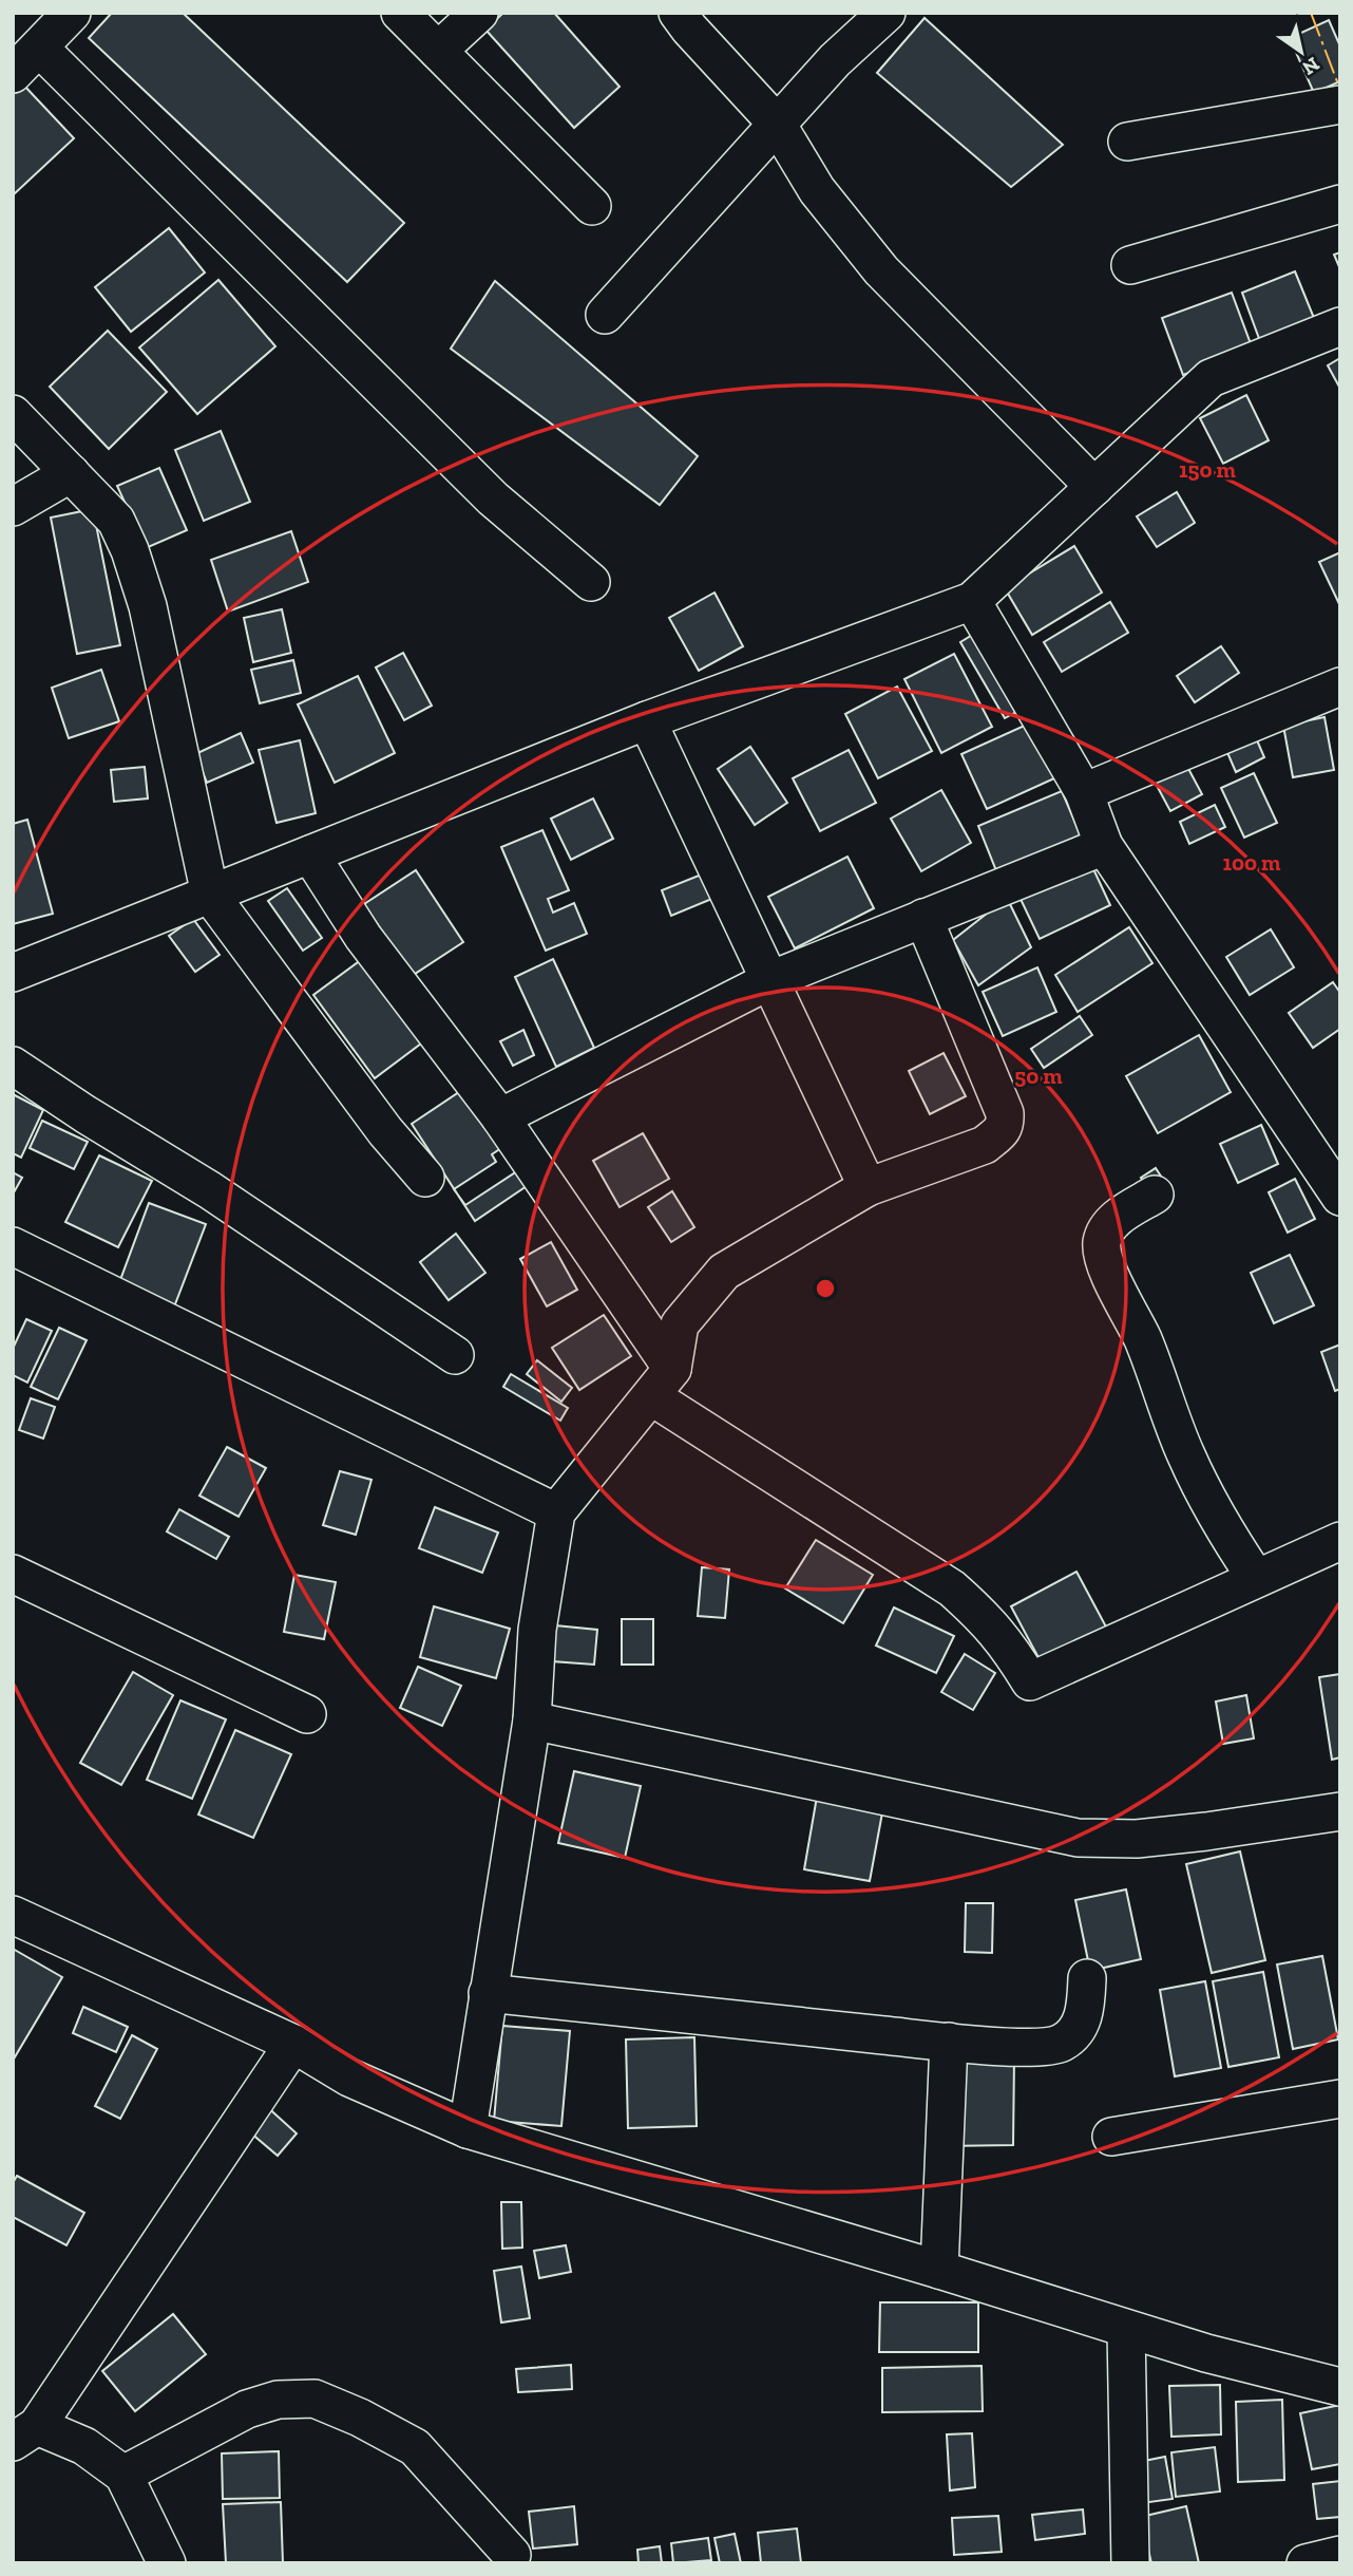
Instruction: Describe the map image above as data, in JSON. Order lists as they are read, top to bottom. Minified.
{"north":"bottom right","rings":["150 m","100 m","50 m"]}
